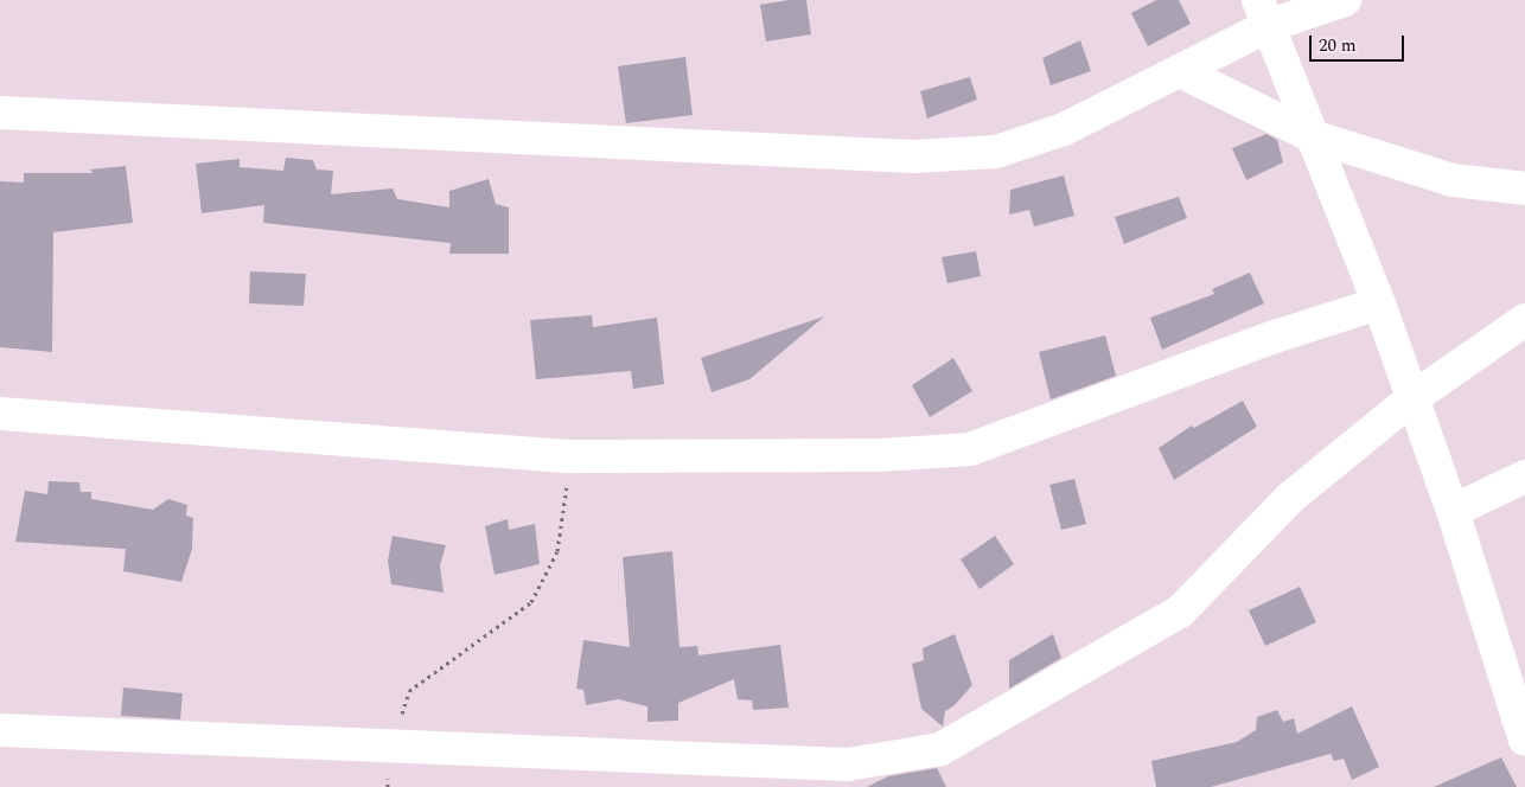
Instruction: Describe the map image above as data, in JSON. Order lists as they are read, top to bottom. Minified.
{"scale_bar":"20 m"}
